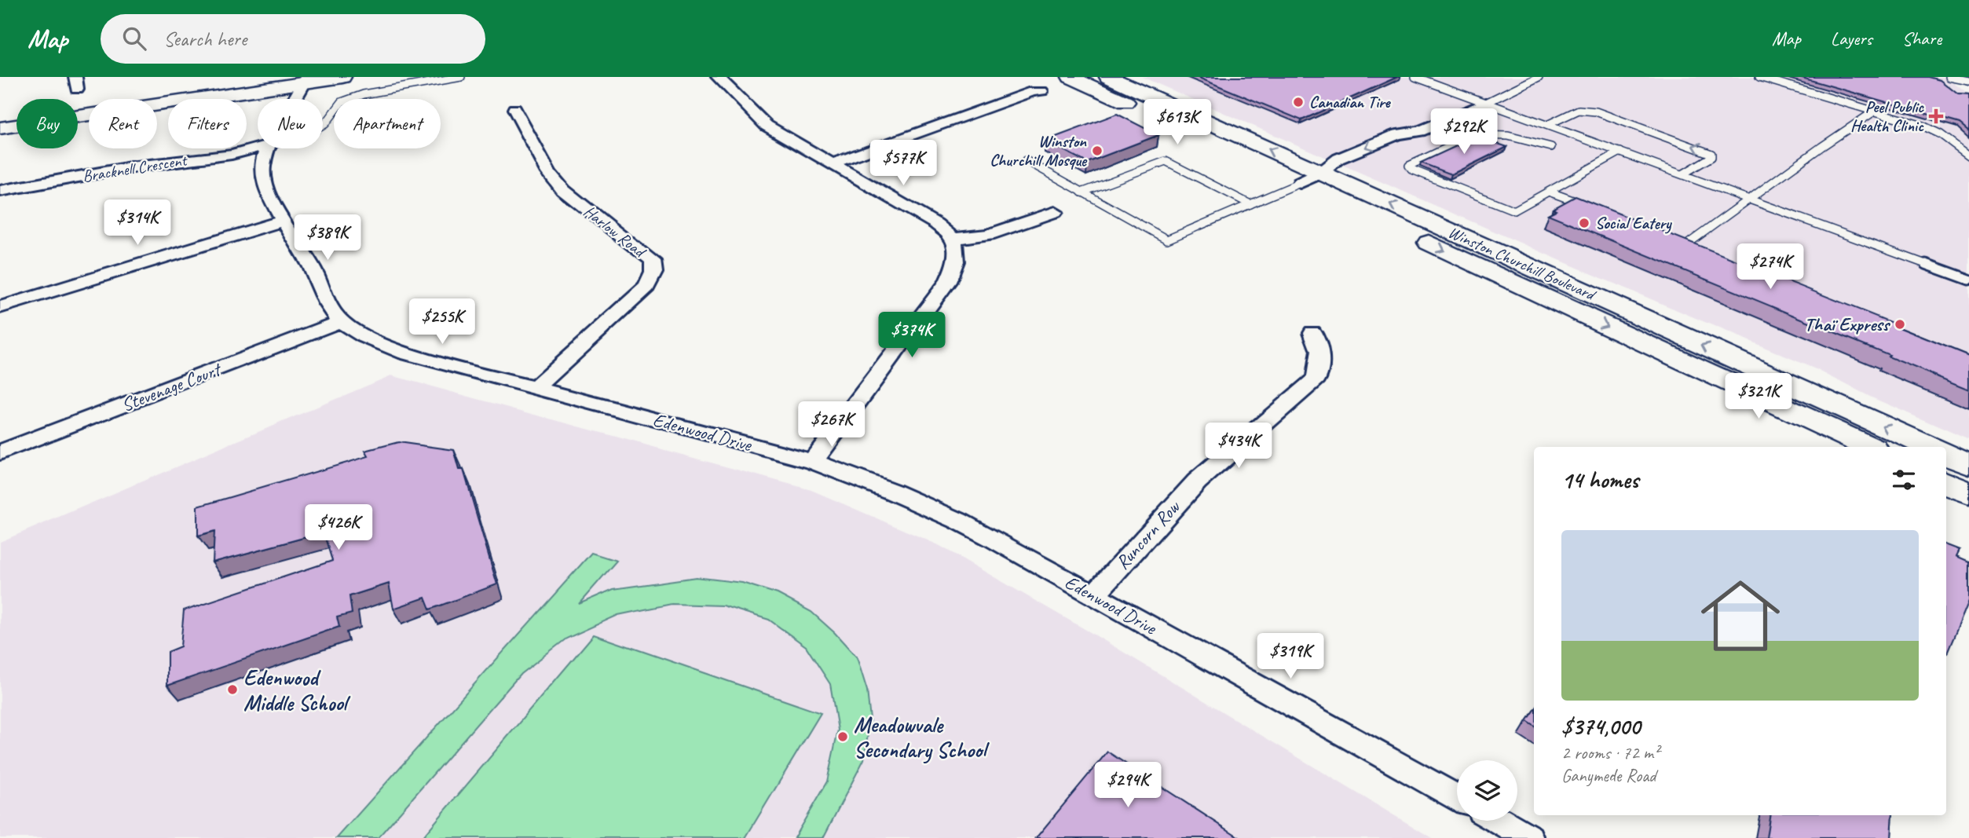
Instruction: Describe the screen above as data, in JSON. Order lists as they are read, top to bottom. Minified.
{"streets":{"main road":["Winston Churchill Boulevard"],"street":["Bracknell Crescent","Harlow Road","Stevenage Court","Edenwood Drive","Runcorn Row"]},"crossings":[["Harlow Road","Edenwood Drive"],["Stevenage Court","Edenwood Drive"],["Edenwood Drive","Runcorn Row"]],"places":{"other":["Canadian Tire","Winston Churchill Mosque","Social Eatery","Thaï Express","Edenwood Middle School","Meadowvale Secondary School"],"health":["Peel Public Health Clinic"]},"page":{"header":"Map","search":"Search here","nav":["Map","Layers","Share"],"price":["$613K","$292K","$577K","$314K","$389K","$274K","$255K","$374K","$321K","$267K","$434K","$426K","$319K","$294K"],"chip":["Buy","Rent","Filters","New","Apartment"],"heading":"14 homes","list":[{"name":"$374,000","note":"2 rooms · 72 m² · Ganymede Road"}]}}
